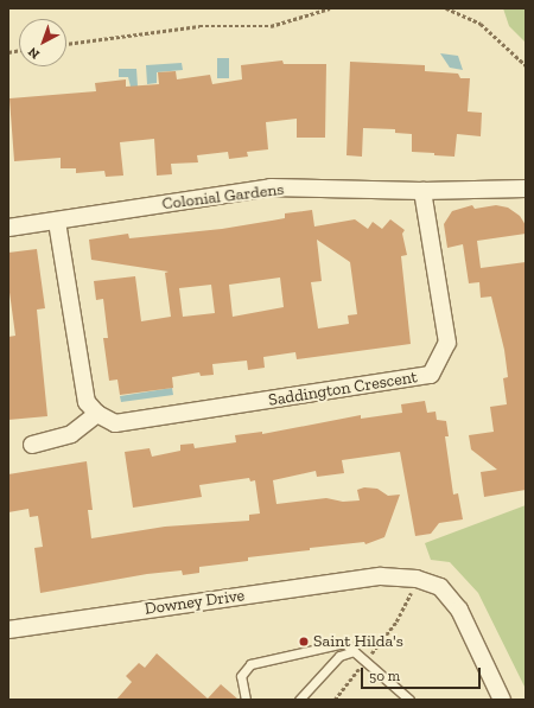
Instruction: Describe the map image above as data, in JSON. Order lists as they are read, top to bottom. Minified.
{"streets":{"street":["Colonial Gardens","Saddington Crescent","Downey Drive"]},"crossings":[["Colonial Gardens","Saddington Crescent"]],"places":["Saint Hilda's"],"scale_bar":"50 m","north":"bottom left"}
